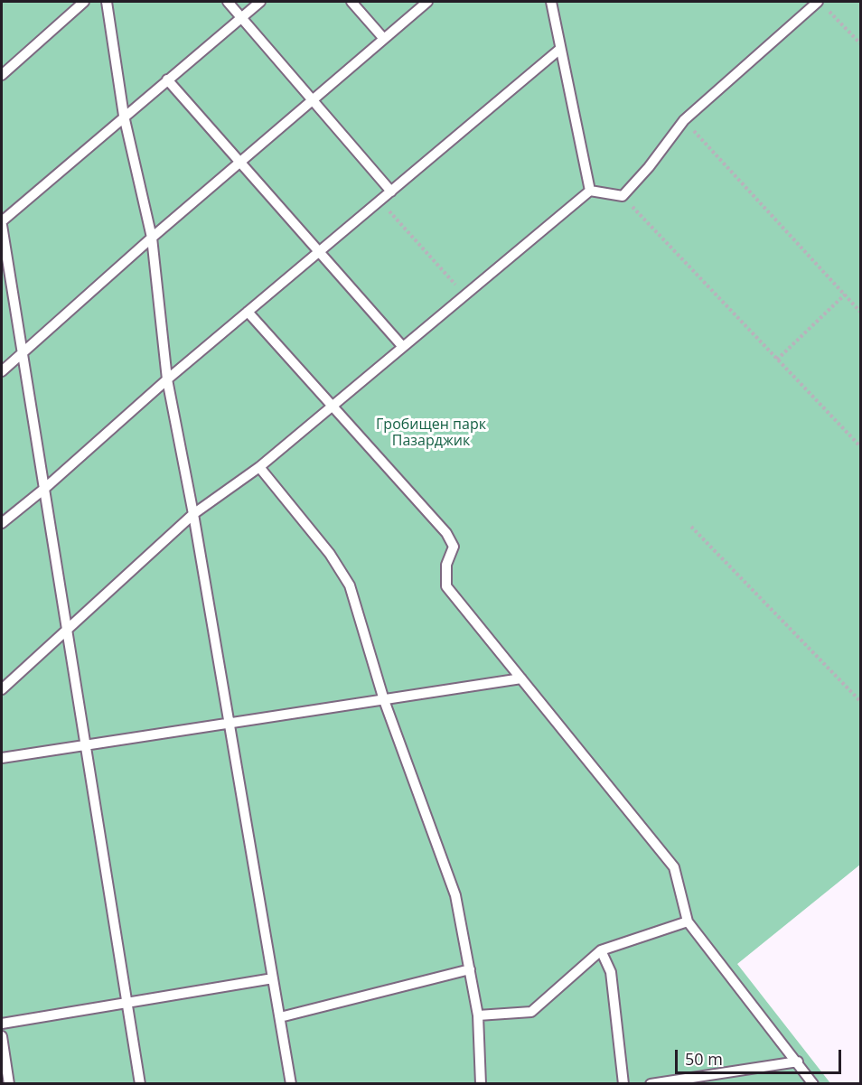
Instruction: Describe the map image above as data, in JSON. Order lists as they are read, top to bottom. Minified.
{"parks":["Гробищен парк Пазарджик"],"scale_bar":"50 m"}
